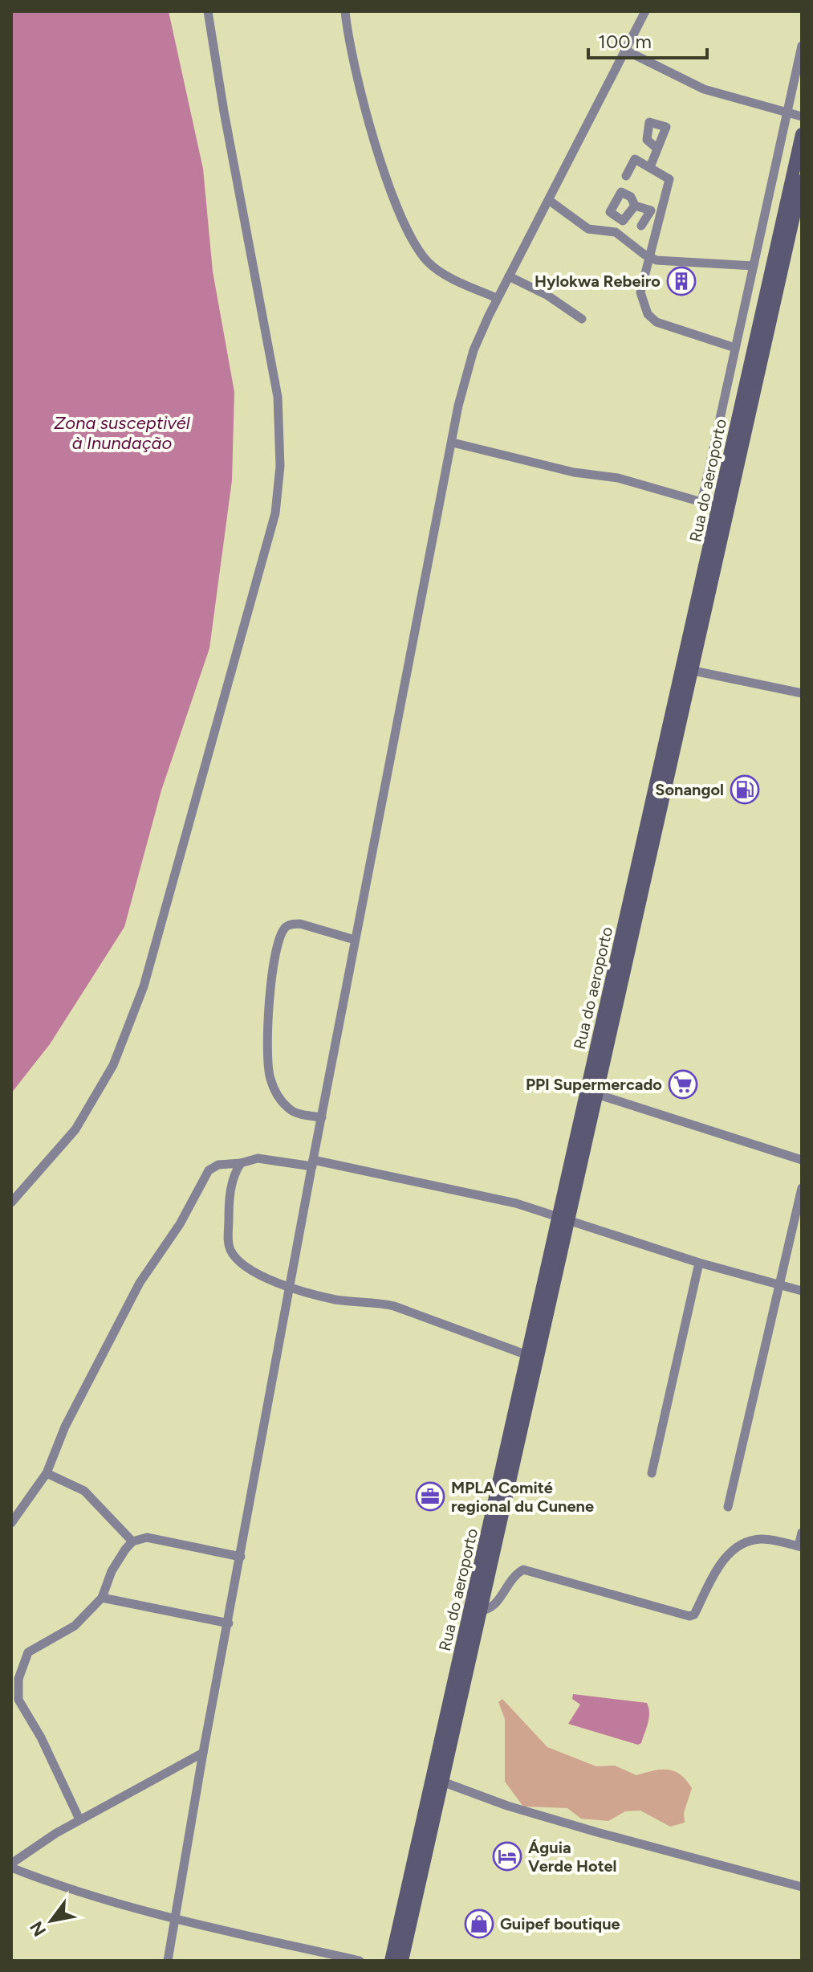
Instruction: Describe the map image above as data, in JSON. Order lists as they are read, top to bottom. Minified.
{"streets":{"main road":["Rua do aeroporto"]},"water":["Zona susceptivél à Inundação"],"places":{"building":["Hylokwa Rebeiro"],"fuel station":["Sonangol"],"supermarket":["PPI Supermercado"],"office":["MPLA Comité regional du Cunene"],"hotel":["Águia Verde Hotel"],"shop":["Guipef boutique"]},"scale_bar":"100 m","north":"bottom left"}
